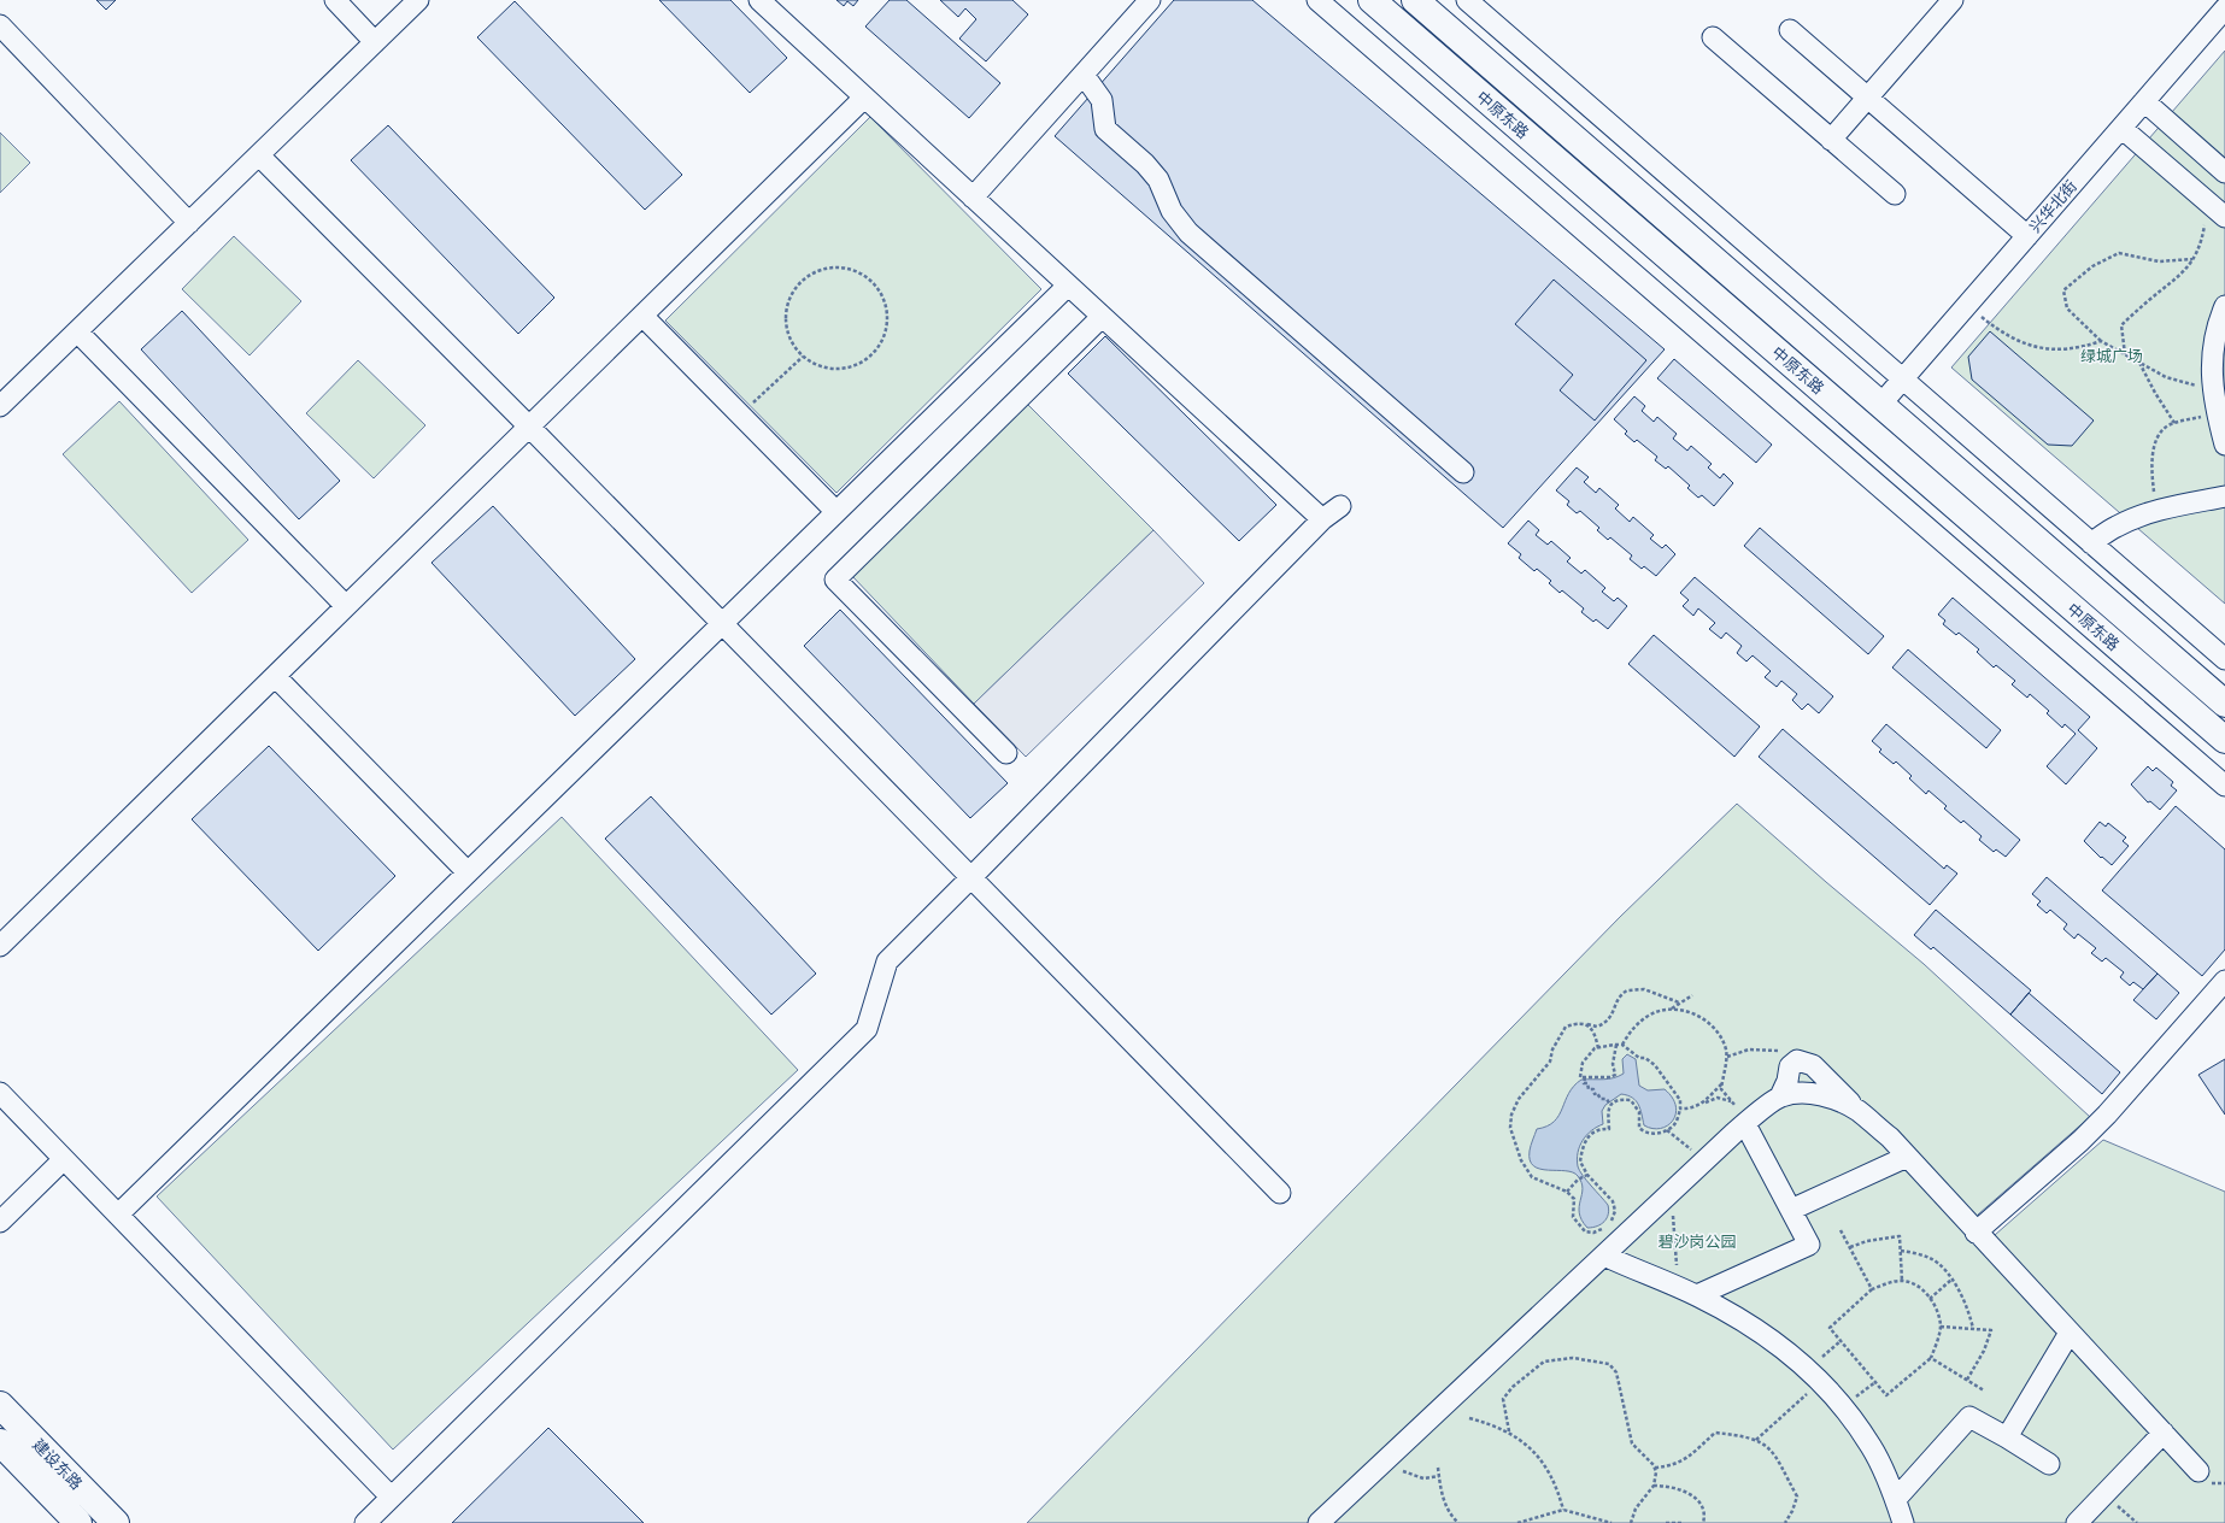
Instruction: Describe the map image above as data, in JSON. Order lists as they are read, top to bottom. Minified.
{"streets":{"main road":["中原东路","建设东路"],"street":["兴华北街"]},"crossings":[["中原东路","兴华北街"]],"parks":["绿城广场","碧沙岗公园"]}
